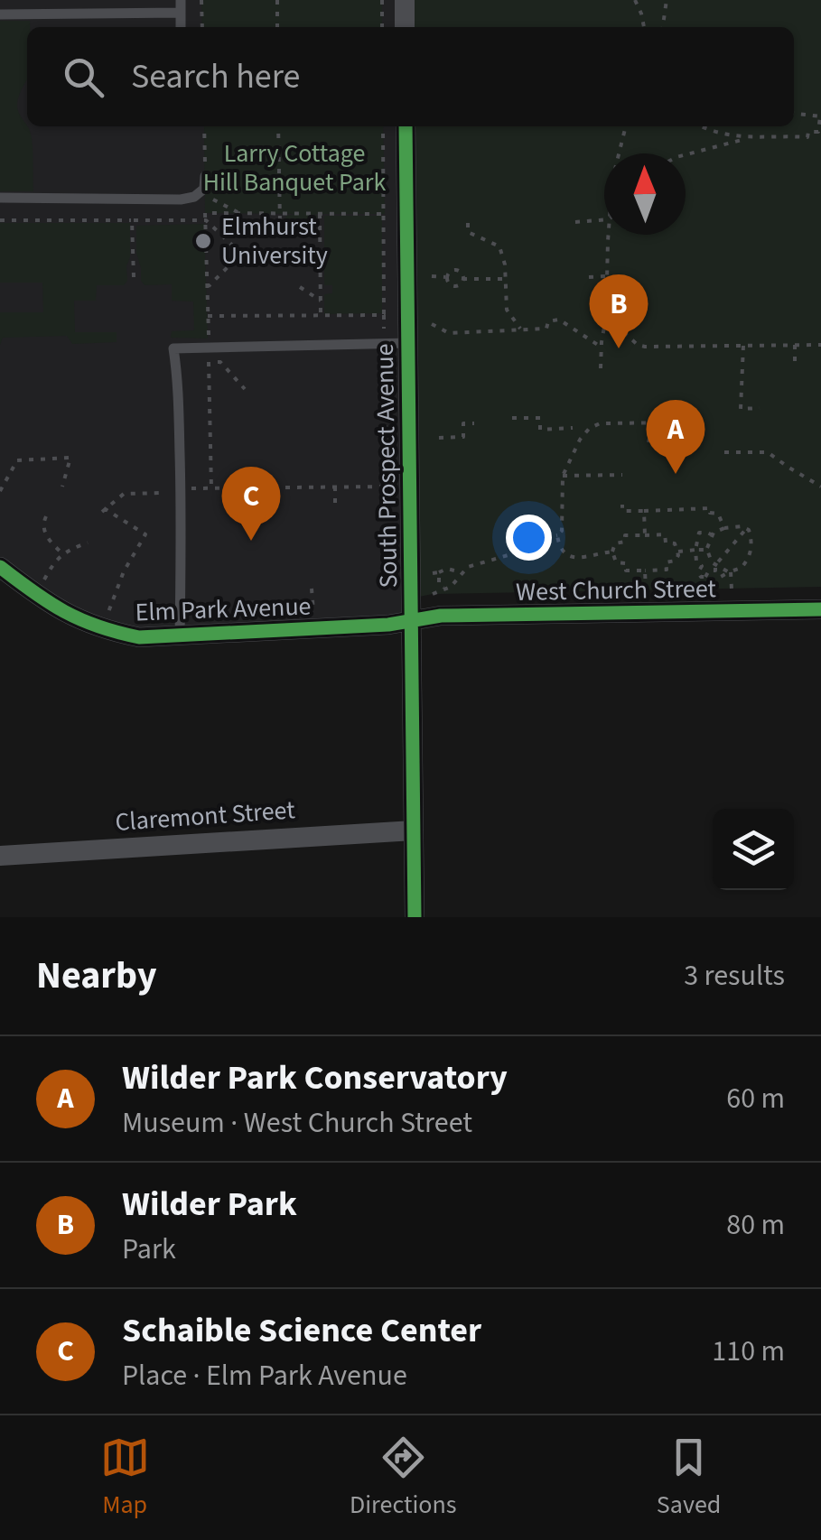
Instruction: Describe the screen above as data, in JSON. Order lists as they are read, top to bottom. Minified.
{"streets":{"street":["South Prospect Avenue","West Church Street","Elm Park Avenue","Claremont Street"]},"crossings":[["South Prospect Avenue","West Church Street"],["South Prospect Avenue","Elm Park Avenue"],["South Prospect Avenue","Claremont Street"],["West Church Street","Elm Park Avenue"]],"parks":["Larry Cottage Hill Banquet Park"],"places":["Elmhurst University"],"north":"top","page":{"search":"Search here","pins":["B","A","C"],"heading":["Nearby","3 results"],"list":[{"mark":"A","name":"Wilder Park Conservatory","note":"Museum · West Church Street","value":"60 m"},{"mark":"B","name":"Wilder Park","note":"Park","value":"80 m"},{"mark":"C","name":"Schaible Science Center","note":"Place · Elm Park Avenue","value":"110 m"}],"nav":["Map","Directions","Saved"]}}
